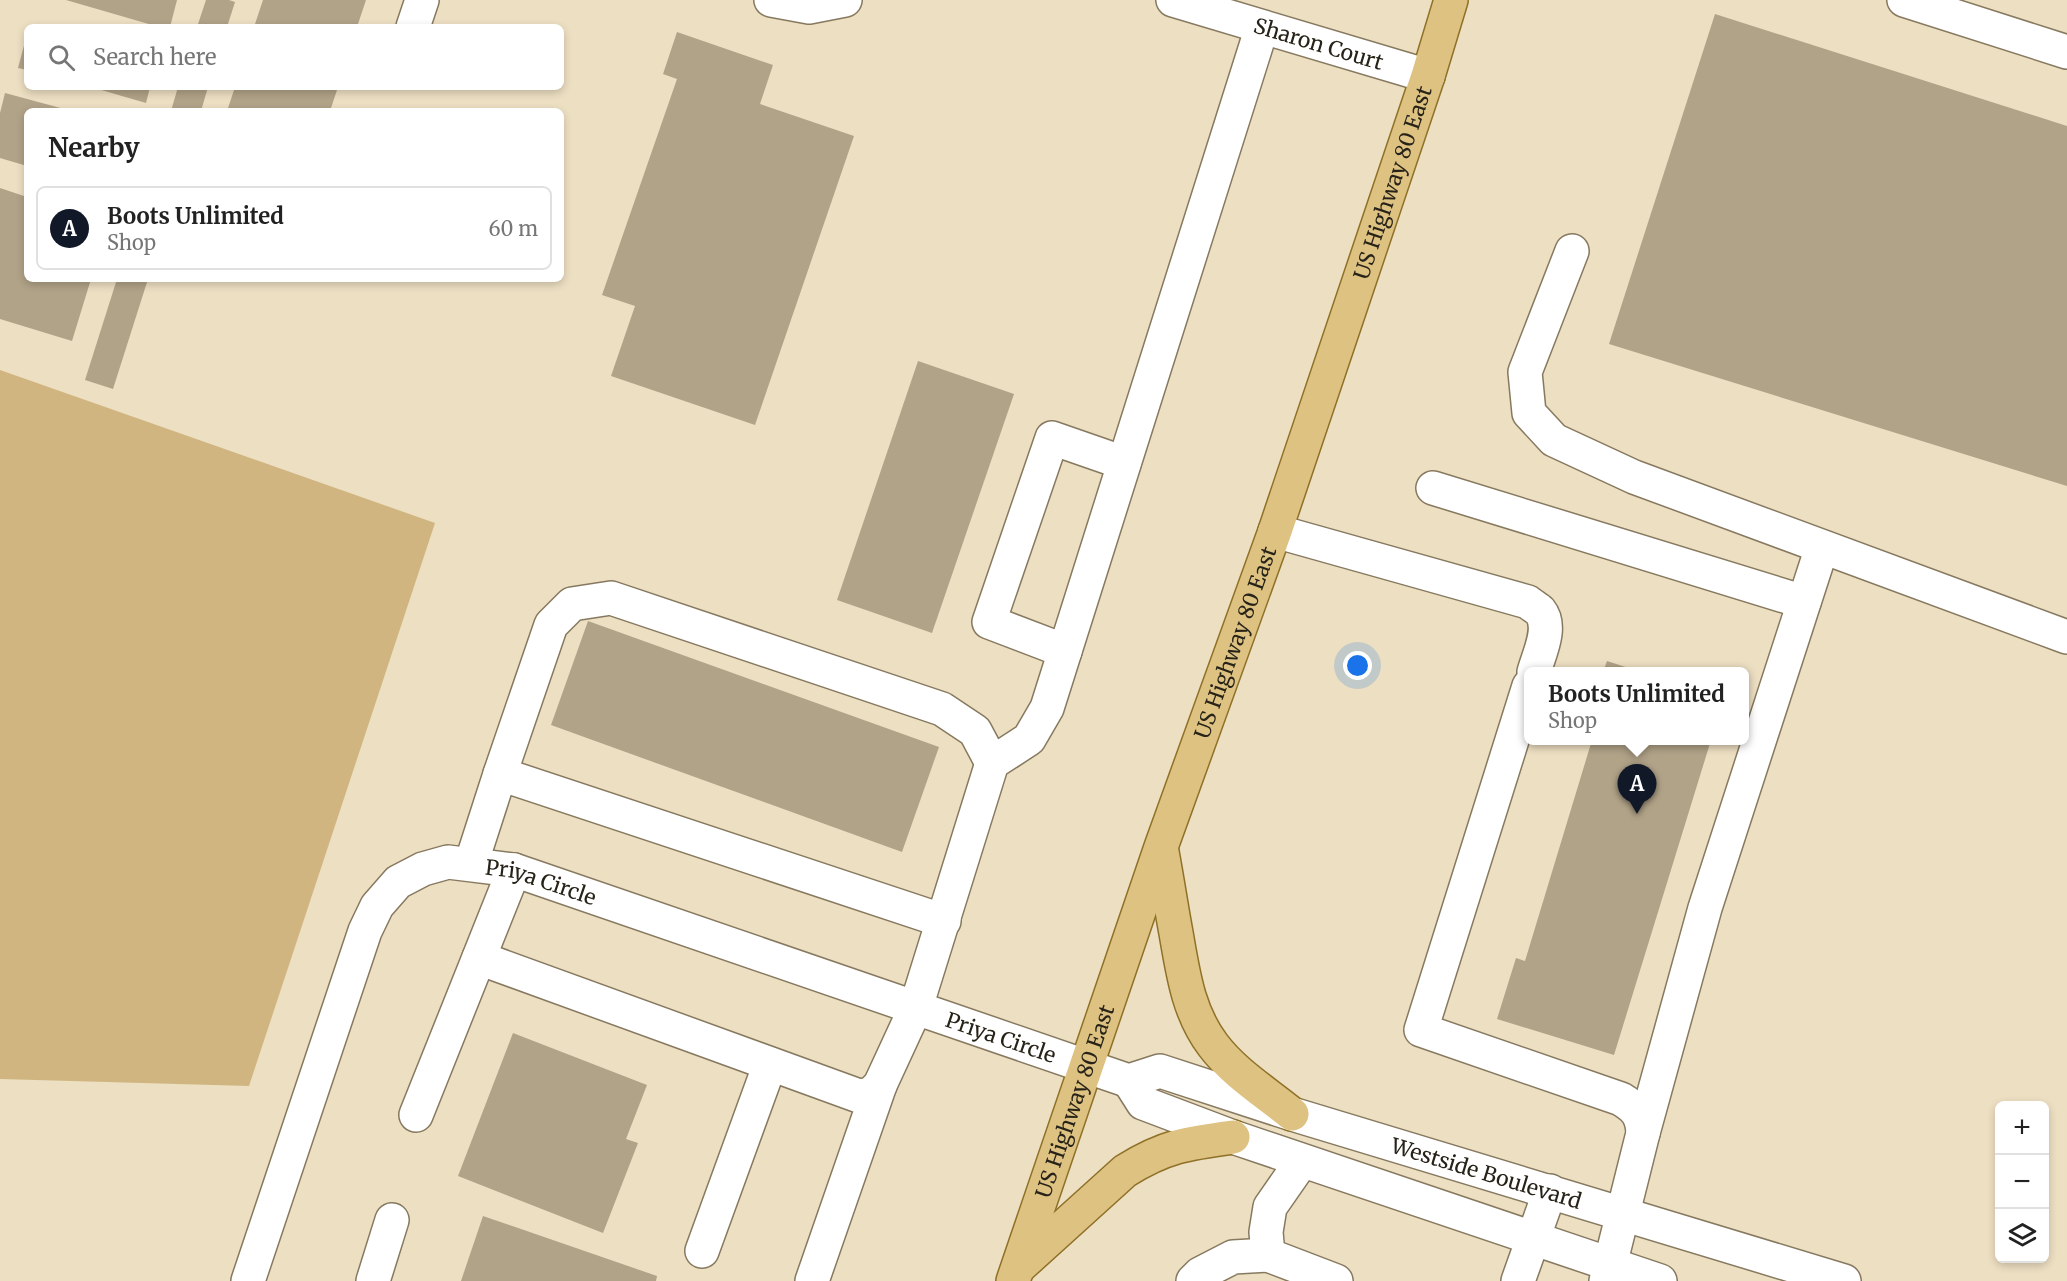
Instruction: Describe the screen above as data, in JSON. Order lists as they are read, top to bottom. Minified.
{"streets":{"main road":["US Highway 80 East"],"street":["Sharon Court","Priya Circle","Westside Boulevard"]},"crossings":[["Sharon Court","US Highway 80 East"],["US Highway 80 East","Priya Circle"]],"page":{"search":"Search here","heading":"Nearby","list":[{"mark":"A","name":"Boots Unlimited","note":"Shop","value":"60 m"}],"popup":["Boots Unlimited","Shop"],"pins":"A","map_buttons":["+","−"]}}
